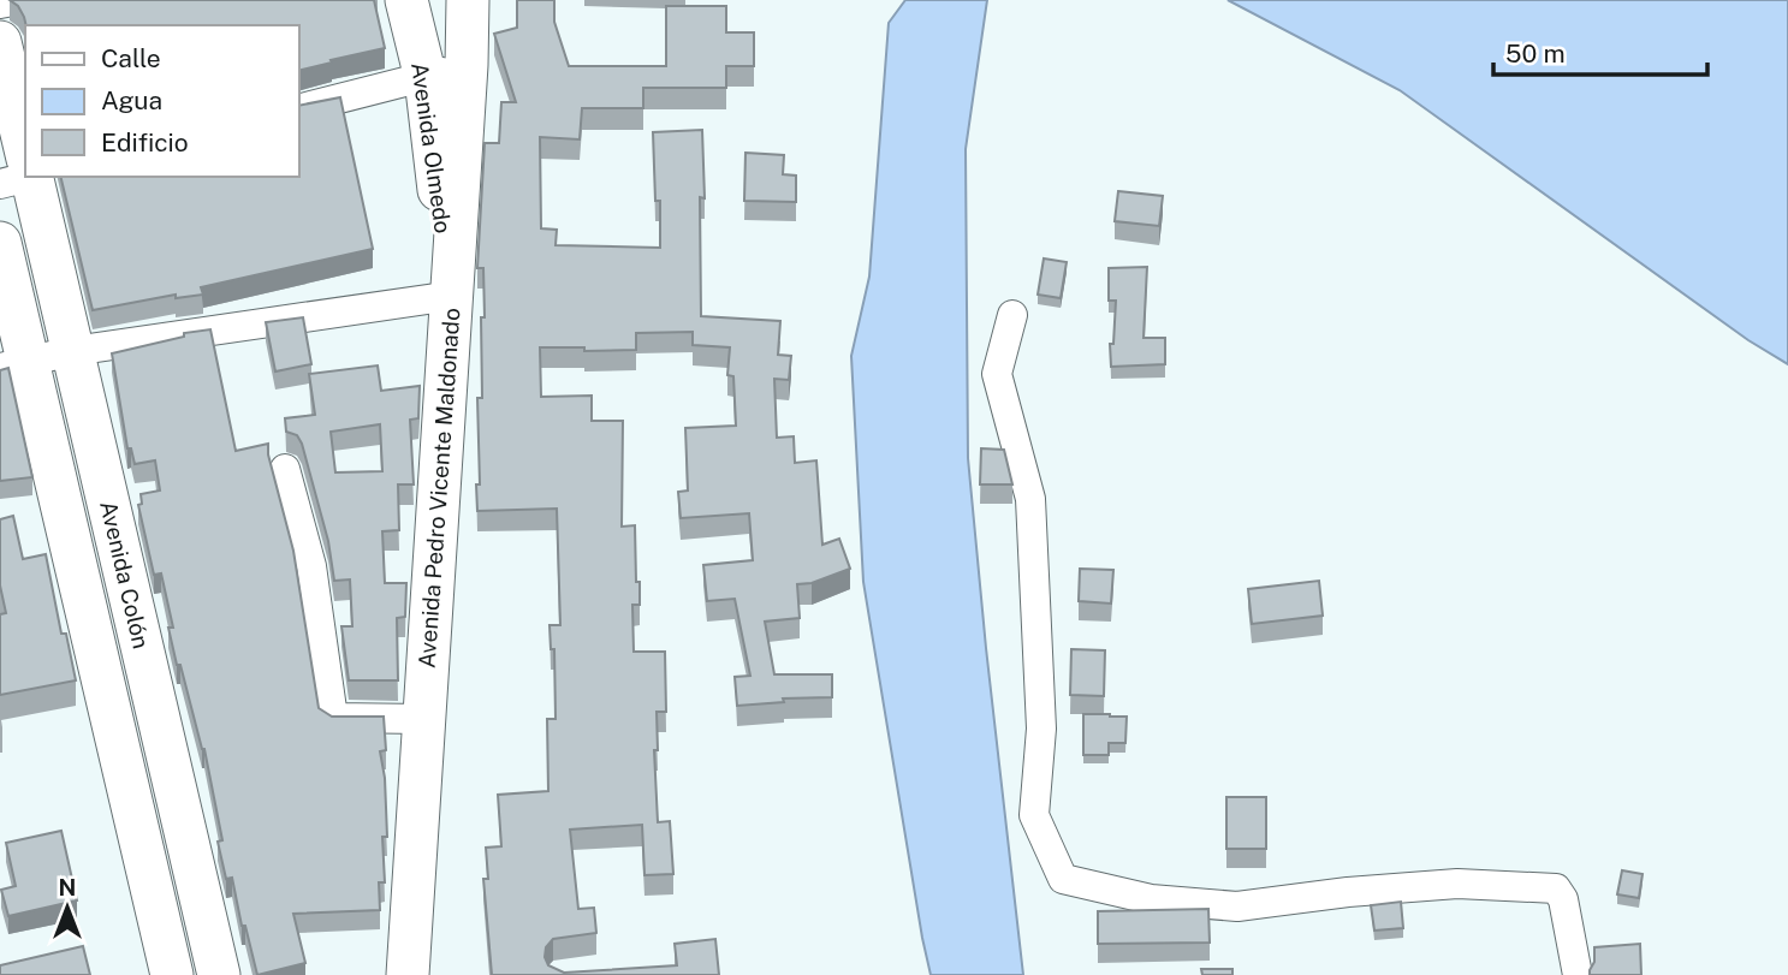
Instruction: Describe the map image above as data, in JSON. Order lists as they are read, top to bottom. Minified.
{"streets":{"street":["Avenida Olmedo","Avenida Pedro Vicente Maldonado","Avenida Colón"]},"crossings":[["Avenida Olmedo","Avenida Pedro Vicente Maldonado"]],"legend":["Calle","Agua","Edificio"],"scale_bar":"50 m","north":"top"}
